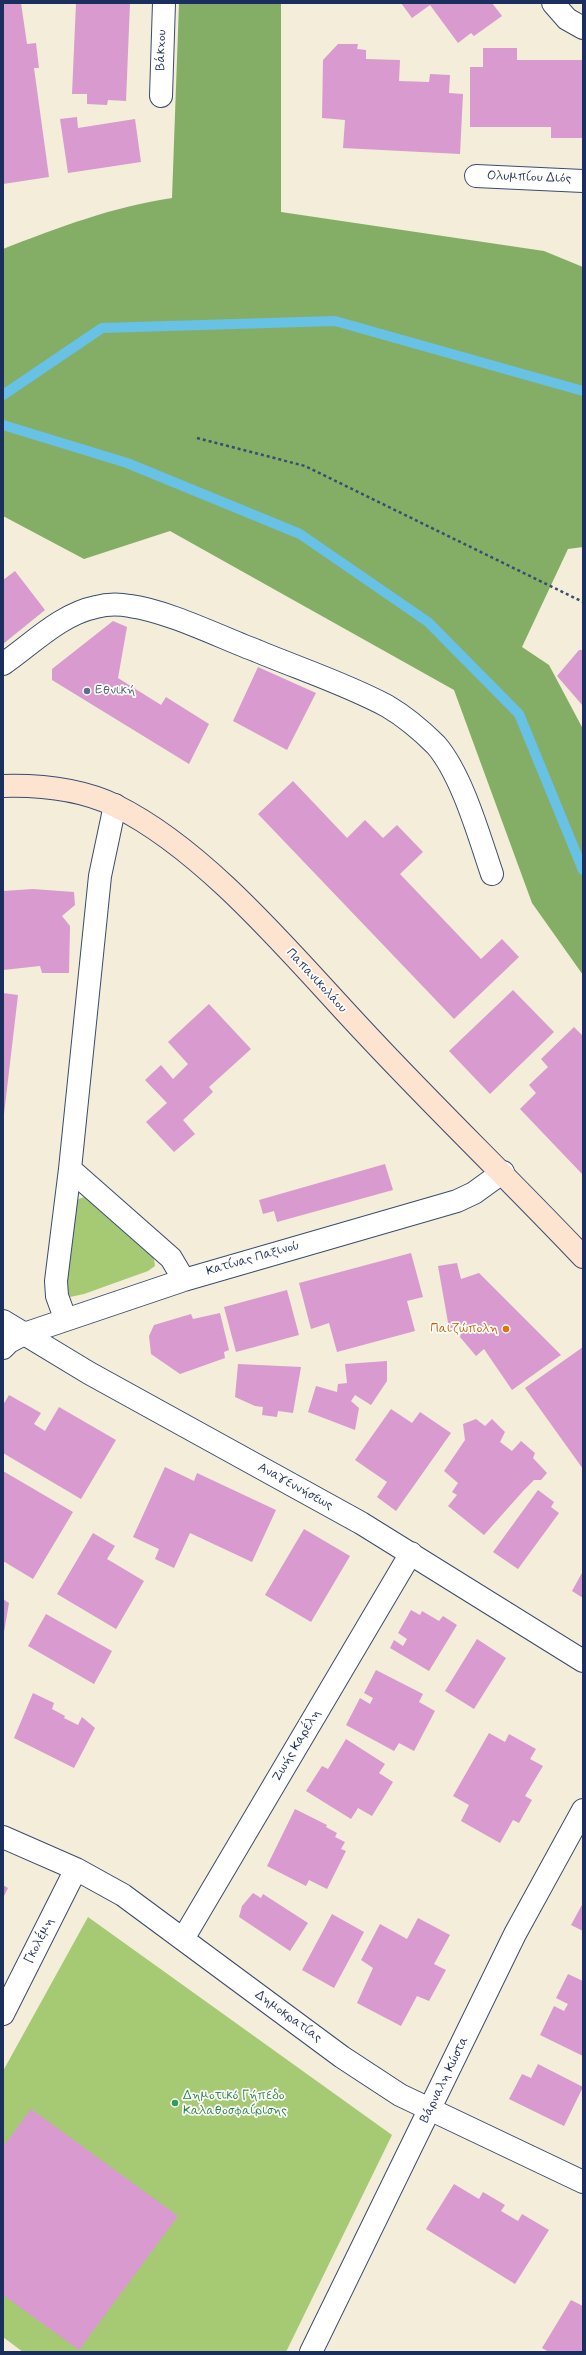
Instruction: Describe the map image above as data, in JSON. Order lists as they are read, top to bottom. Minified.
{"streets":{"main road":["Παπανικολάου"],"street":["Βάκχου","Ολυμπίου Διός","Κατίνας Παξινού","Αναγεννήσεως","Ζωής Καρέλη","Γκολέμη","Δημοκρατίας","Βάρναλη Κώστα"]},"crossings":[["Παπανικολάου","Κατίνας Παξινού"],["Κατίνας Παξινού","Αναγεννήσεως"],["Αναγεννήσεως","Ζωής Καρέλη"],["Ζωής Καρέλη","Δημοκρατίας"],["Γκολέμη","Δημοκρατίας"],["Δημοκρατίας","Βάρναλη Κώστα"]],"places":["Εθνική","Παιζώπολη","Δημοτικό Γήπεδο Καλαθοσφαίρισης"]}
